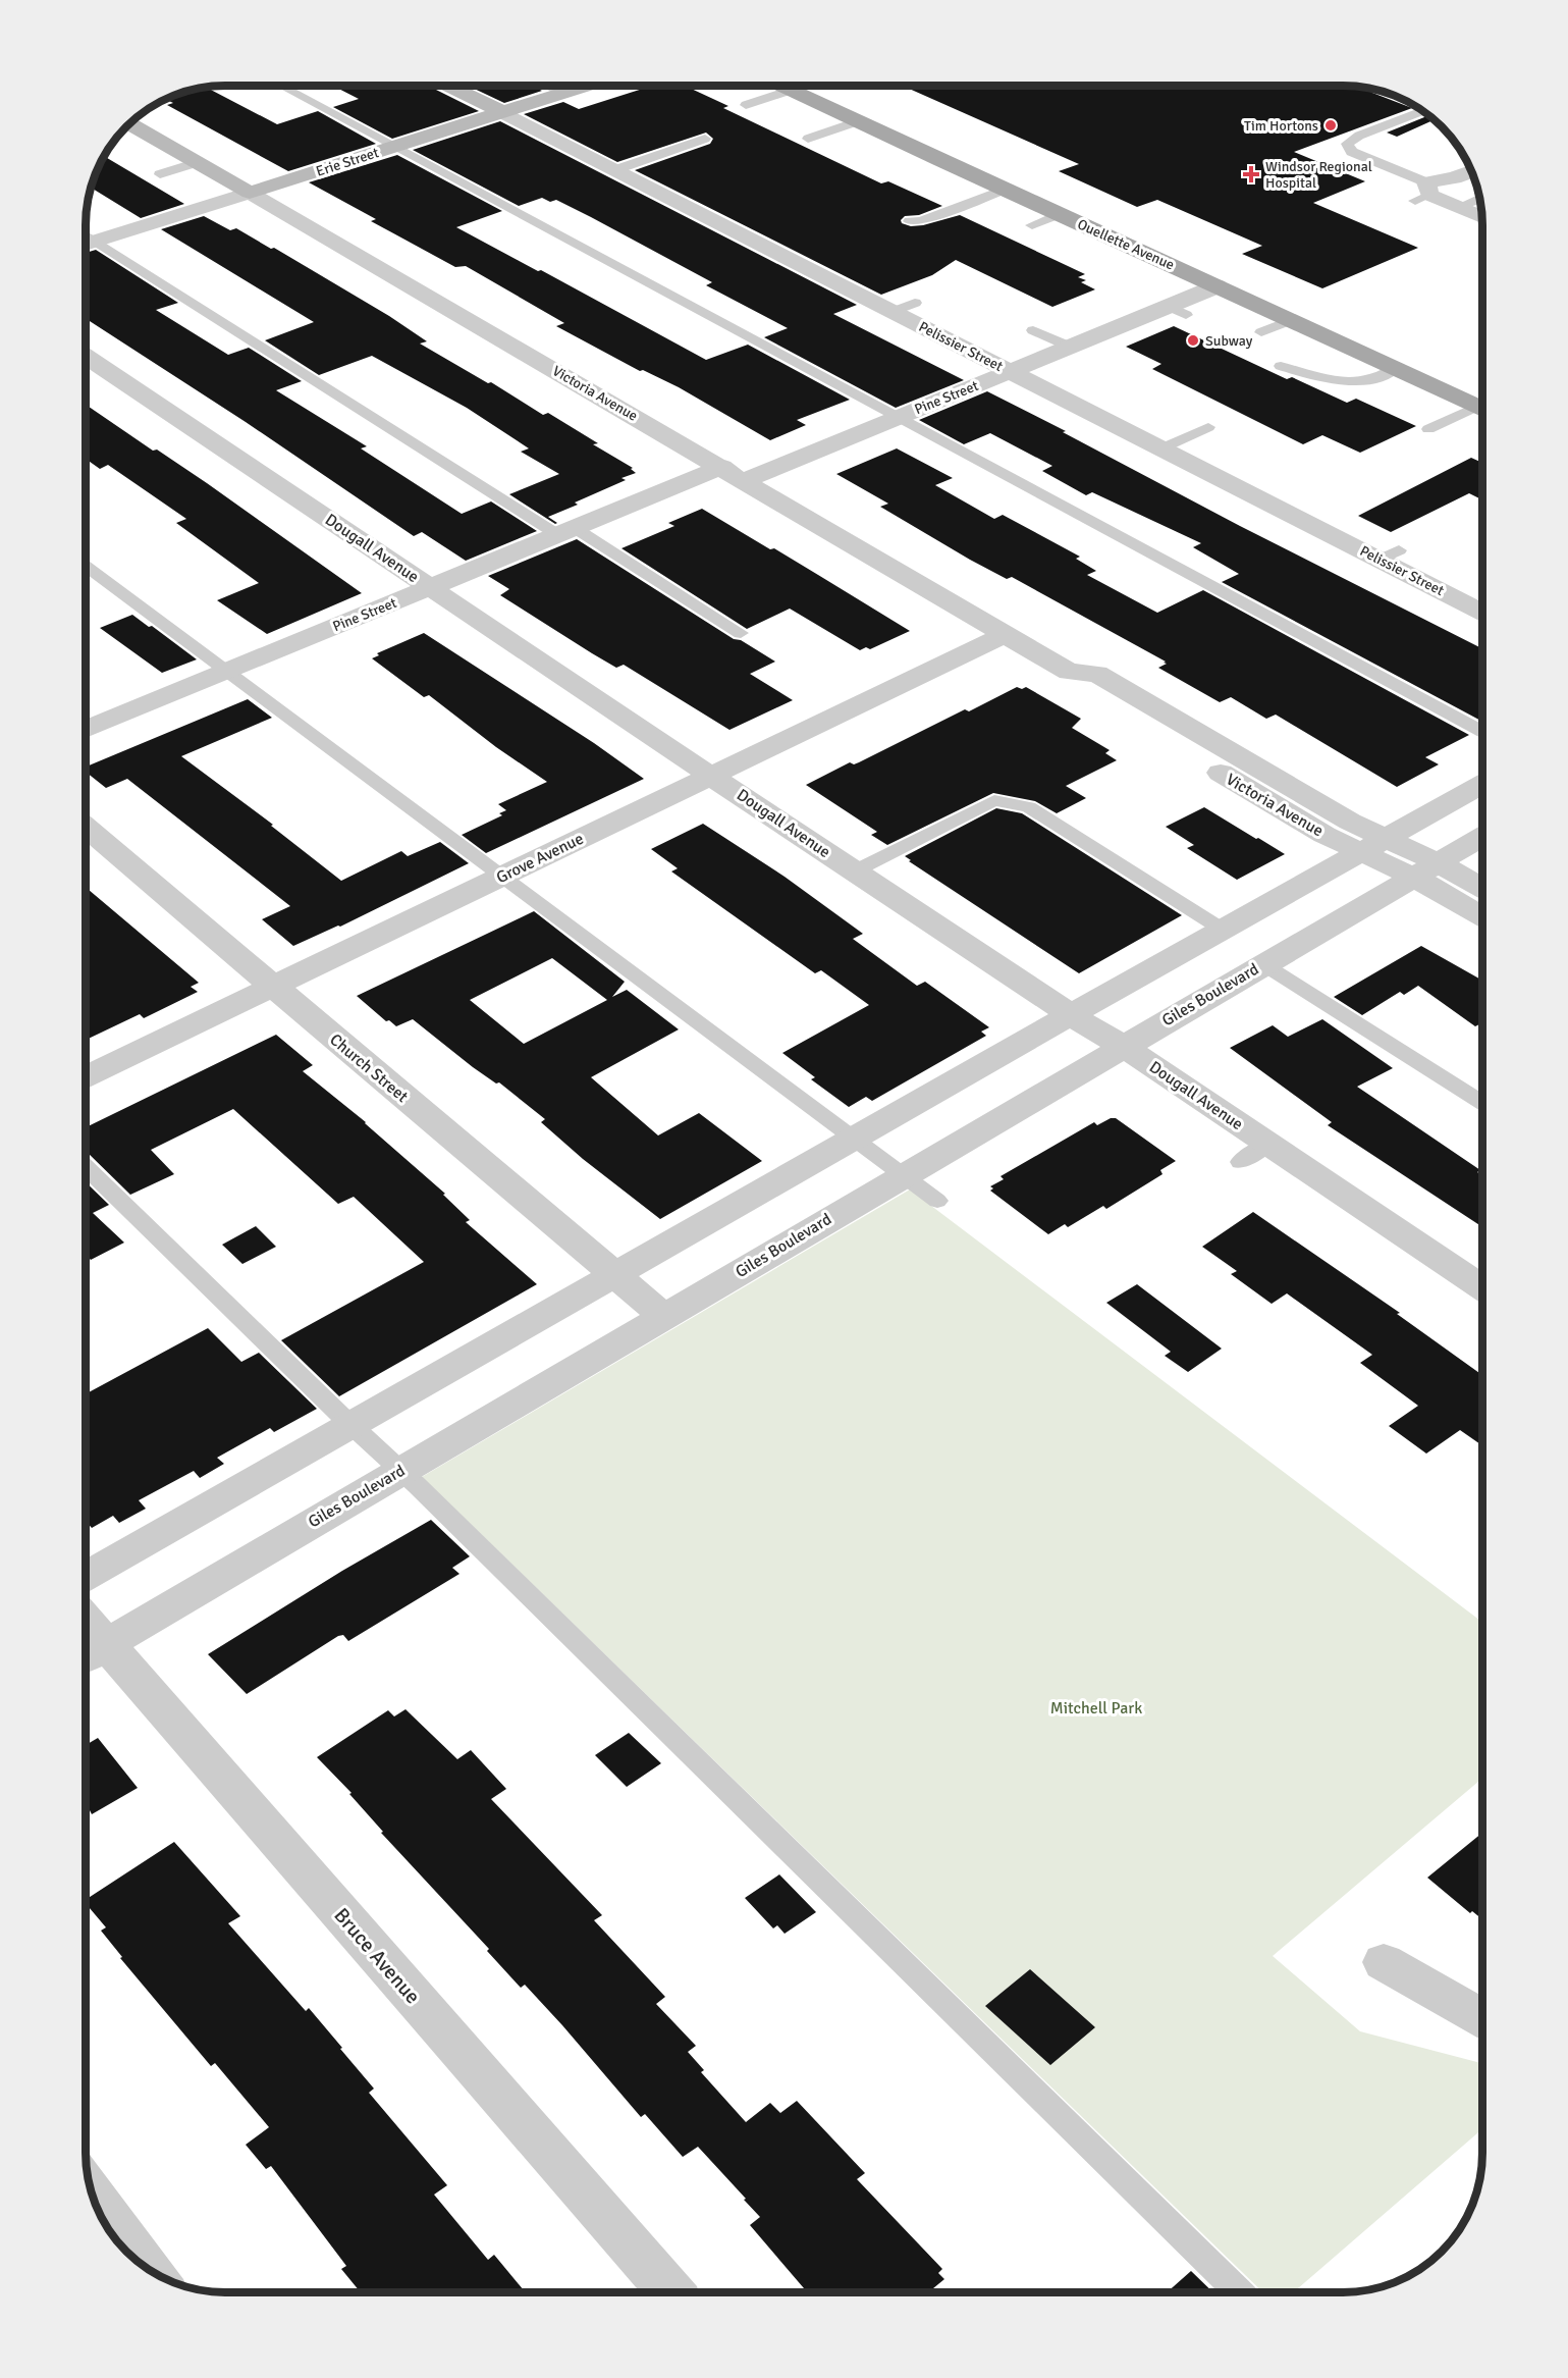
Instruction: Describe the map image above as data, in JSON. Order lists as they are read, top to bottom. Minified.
{"streets":{"main road":["Ouellette Avenue"],"street":["Erie Street","Pelissier Street","Victoria Avenue","Pine Street","Dougall Avenue","Grove Avenue","Giles Boulevard","Church Street","Bruce Avenue"]},"crossings":[["Erie Street","Pelissier Street"],["Erie Street","Victoria Avenue"],["Ouellette Avenue","Pine Street"],["Pelissier Street","Pine Street"],["Victoria Avenue","Pine Street"],["Victoria Avenue","Grove Avenue"],["Victoria Avenue","Giles Boulevard"],["Pine Street","Dougall Avenue"],["Dougall Avenue","Grove Avenue"],["Dougall Avenue","Giles Boulevard"],["Grove Avenue","Church Street"],["Giles Boulevard","Church Street"],["Giles Boulevard","Bruce Avenue"]],"parks":["Mitchell Park"],"places":{"other":["Tim Hortons","Subway"],"health":["Windsor Regional Hospital"]}}
